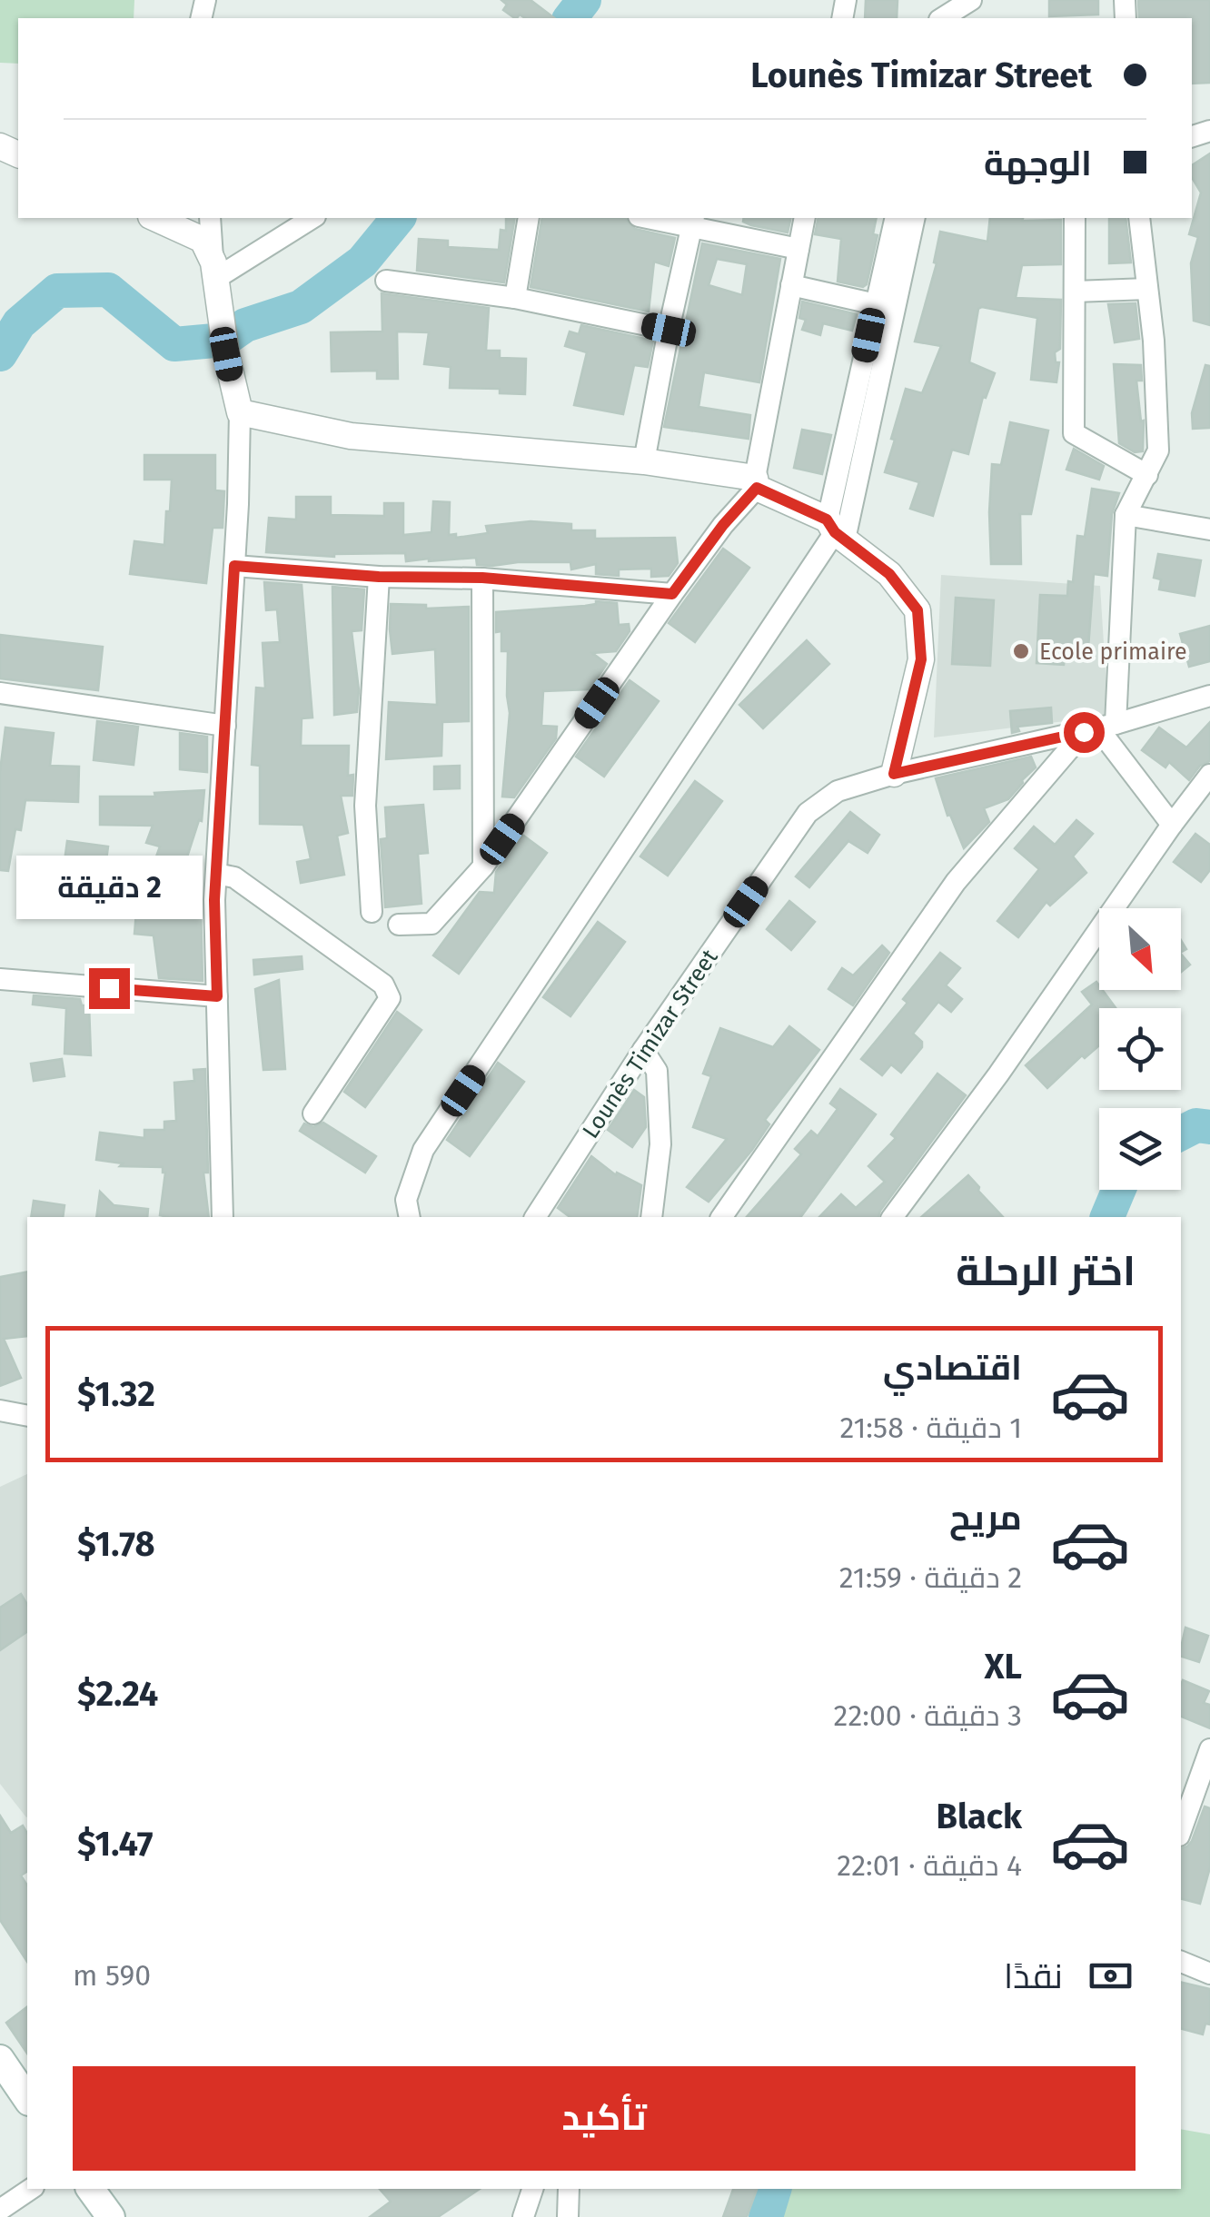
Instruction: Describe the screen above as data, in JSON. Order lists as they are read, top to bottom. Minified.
{"streets":{"street":["Lounès Timizar Street"]},"places":["Ecole primaire"],"north":"bottom right","page":{"banner":["Lounès Timizar Street","الوجهة"],"bubble":"2 دقيقة","heading":"اختر الرحلة","list":[{"name":"اقتصادي","note":"1 دقيقة · 21:58","value":"$1.32"},{"name":"مريح","note":"2 دقيقة · 21:59","value":"$1.78"},{"name":"XL","note":"3 دقيقة · 22:00","value":"$2.24"},{"name":"Black","note":"4 دقيقة · 22:01","value":"$1.47"}],"pay":["نقدًا","590 m"],"buttons":"تأكيد"}}
